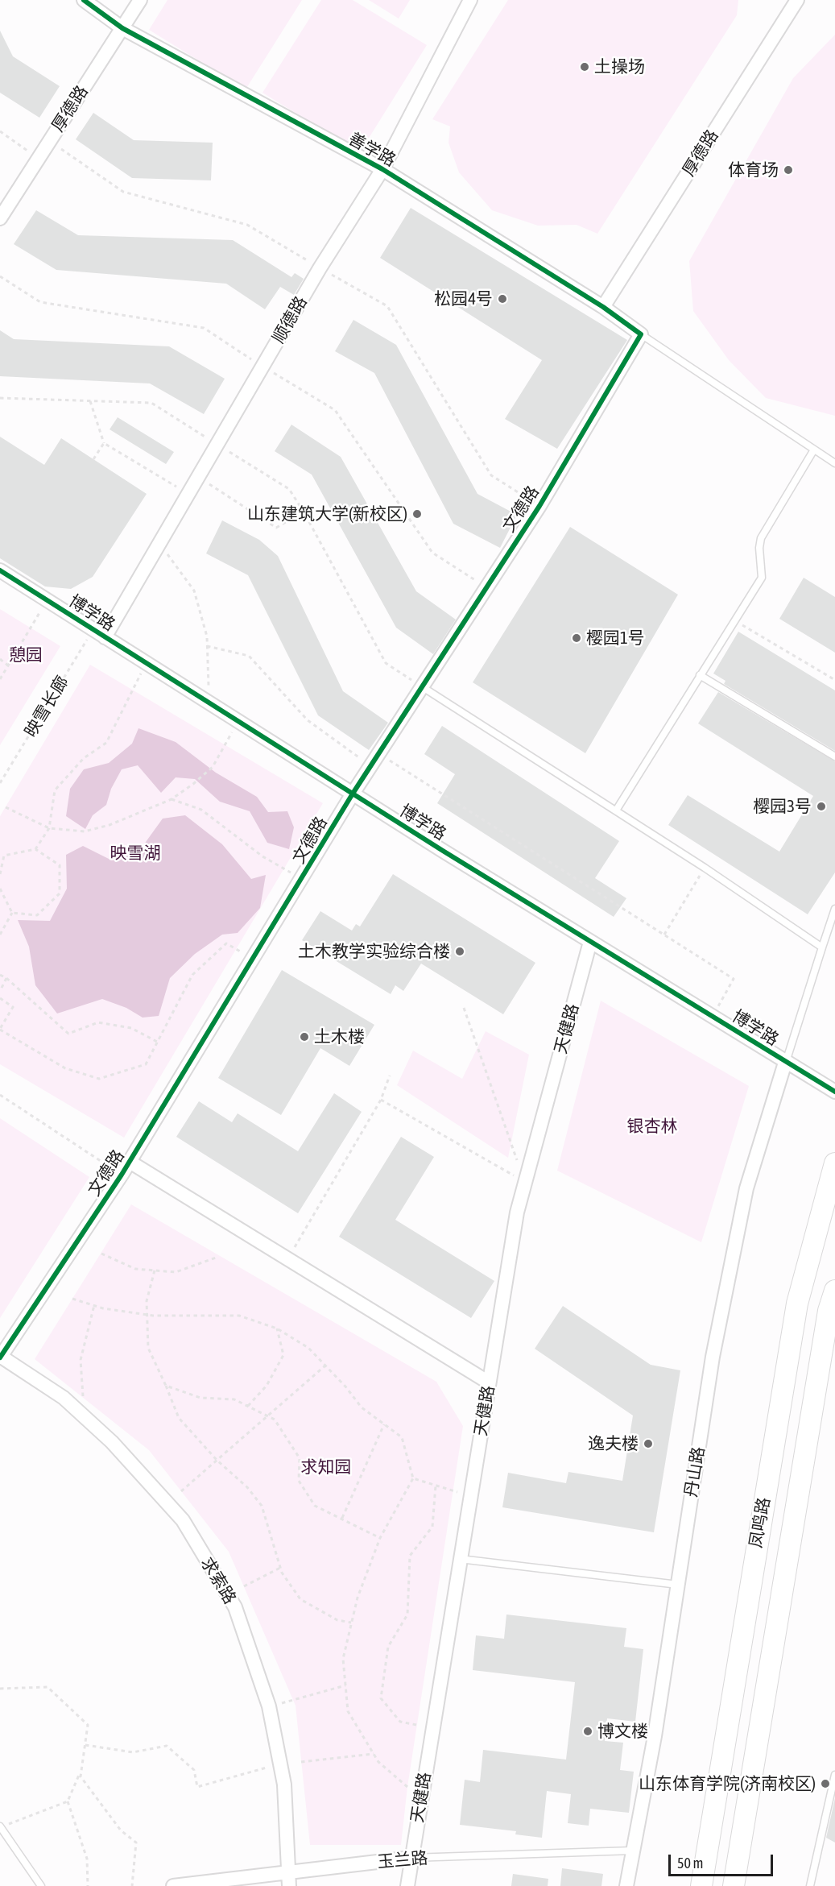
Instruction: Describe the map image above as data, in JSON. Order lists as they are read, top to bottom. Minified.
{"streets":{"main road":["凤鸣路"],"street":["厚德路","善学路","顺德路","文德路","博学路","天健路","丹山路","求索路","玉兰路"],"path":["映雪长廊"]},"crossings":[["厚德路","善学路"],["善学路","顺德路"],["善学路","文德路"],["顺德路","博学路"],["顺德路","映雪长廊"],["文德路","博学路"],["文德路","求索路"],["博学路","映雪长廊"],["博学路","天健路"],["博学路","丹山路"],["天健路","玉兰路"],["丹山路","玉兰路"],["求索路","玉兰路"]],"parks":["憩园","映雪湖","银杏林","求知园"],"places":["土操场","体育场","松园4号","山东建筑大学(新校区)","樱园1号","樱园3号","土木教学实验综合楼","土木楼","逸夫楼","博文楼","山东体育学院(济南校区)"],"scale_bar":"50 m"}
